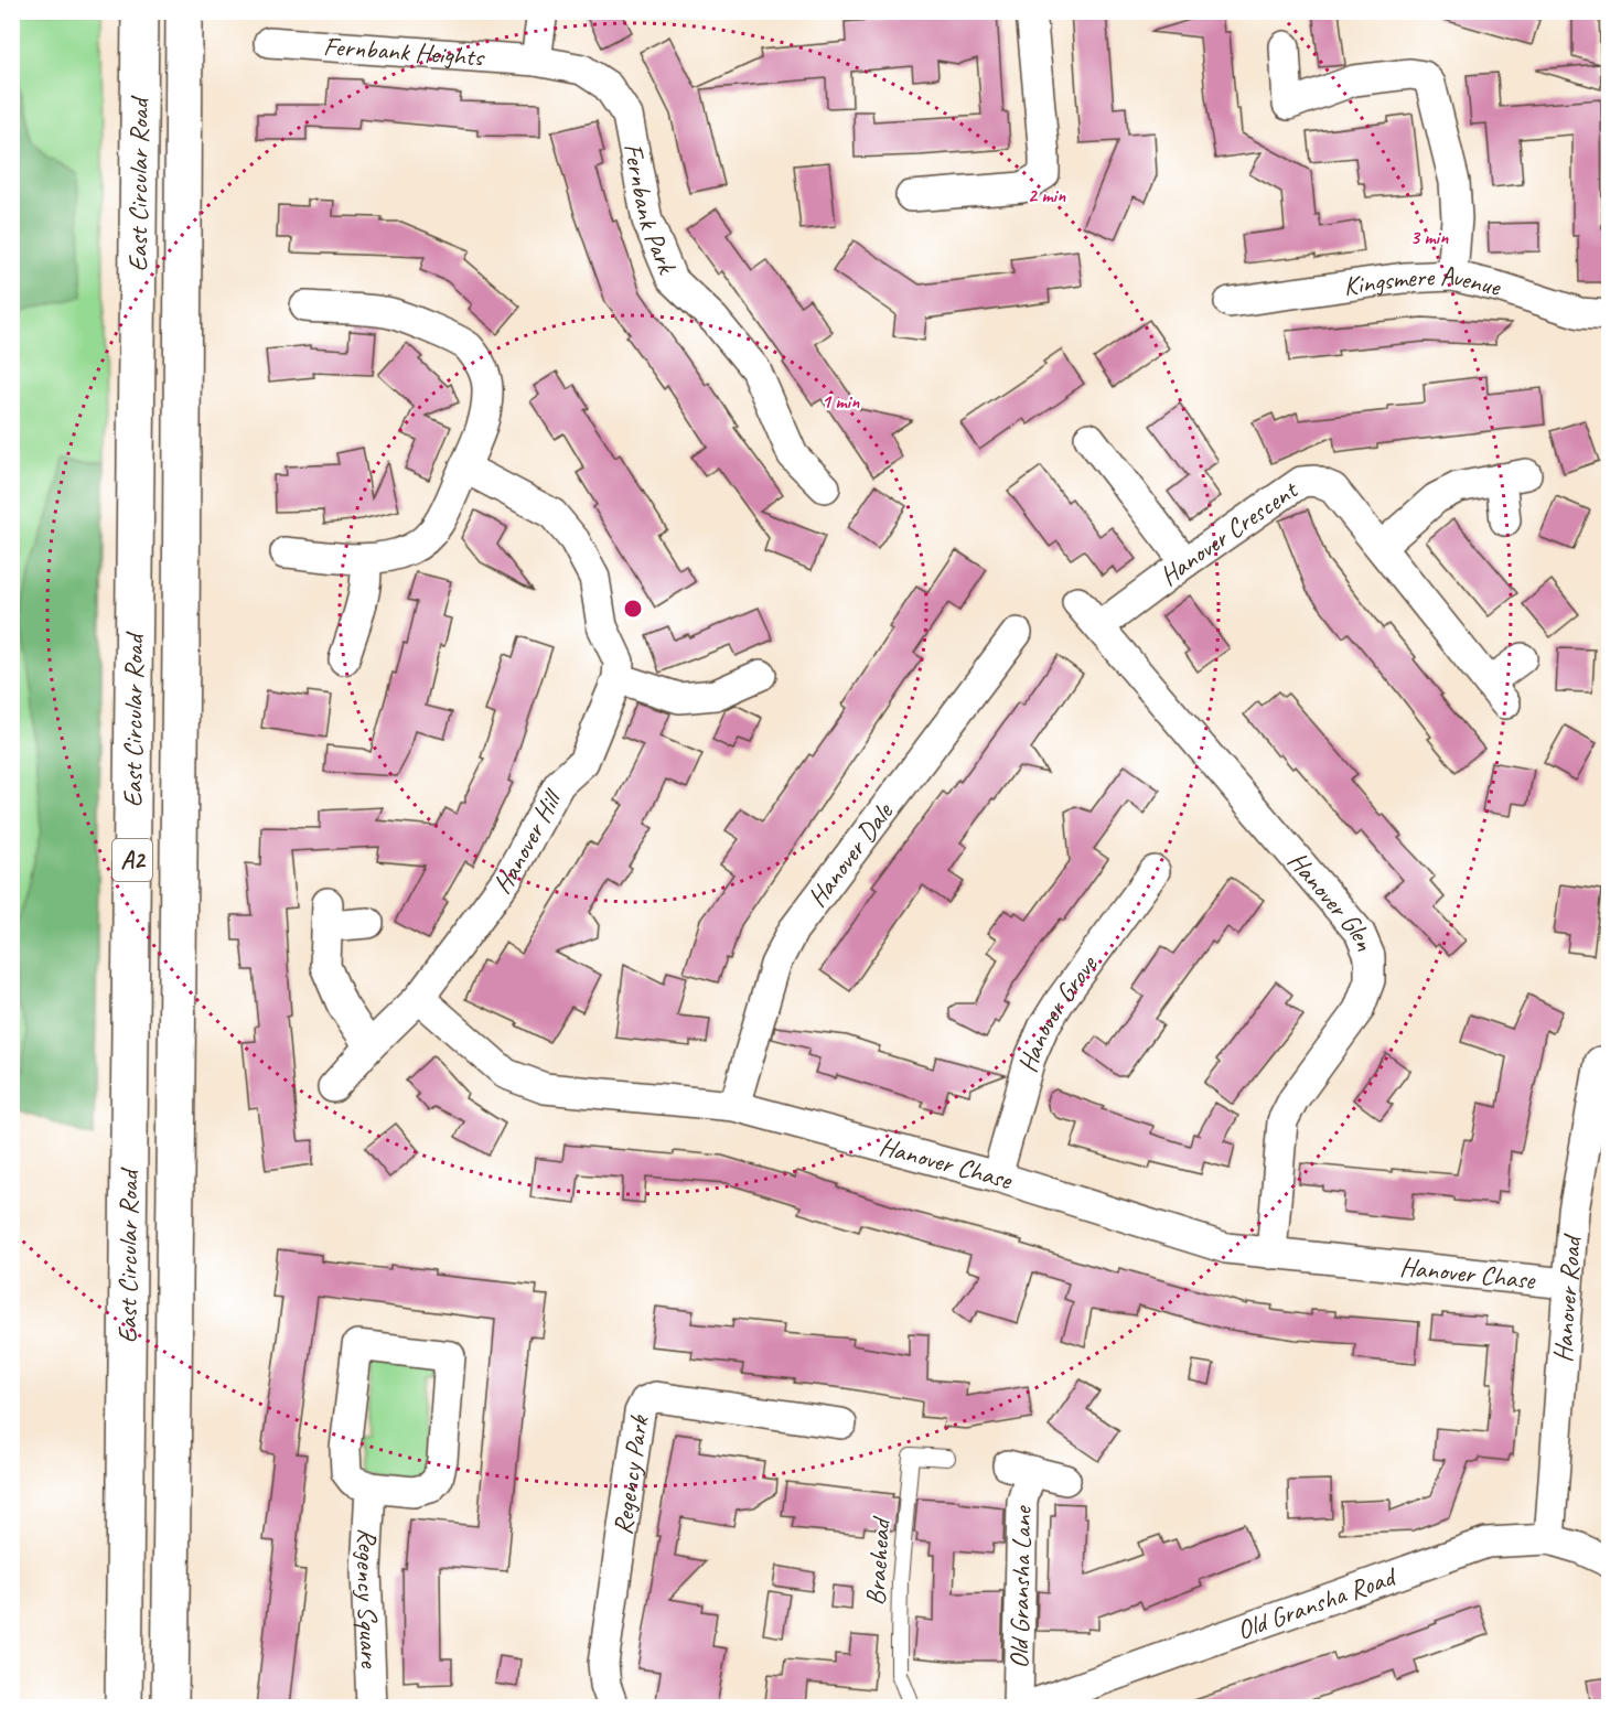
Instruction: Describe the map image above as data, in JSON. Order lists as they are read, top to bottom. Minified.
{"streets":{"highway":["East Circular Road","A2"],"street":["Fernbank Heights","Fernbank Park","Kingsmere Avenue","Hanover Crescent","Hanover Hill","Hanover Dale","Hanover Glen","Hanover Grove","Hanover Chase","Hanover Road","Regency Park","Old Gransha Lane","Regency Square","Old Gransha Road"],"lane":["Braehead"]},"crossings":[["Fernbank Heights","Fernbank Park"],["Hanover Crescent","Hanover Glen"],["Hanover Hill","Hanover Chase"],["Hanover Dale","Hanover Chase"],["Hanover Glen","Hanover Chase"],["Hanover Grove","Hanover Chase"],["Hanover Chase","Hanover Road"],["Hanover Road","Old Gransha Road"]],"rings":["2 min","3 min","1 min"]}
